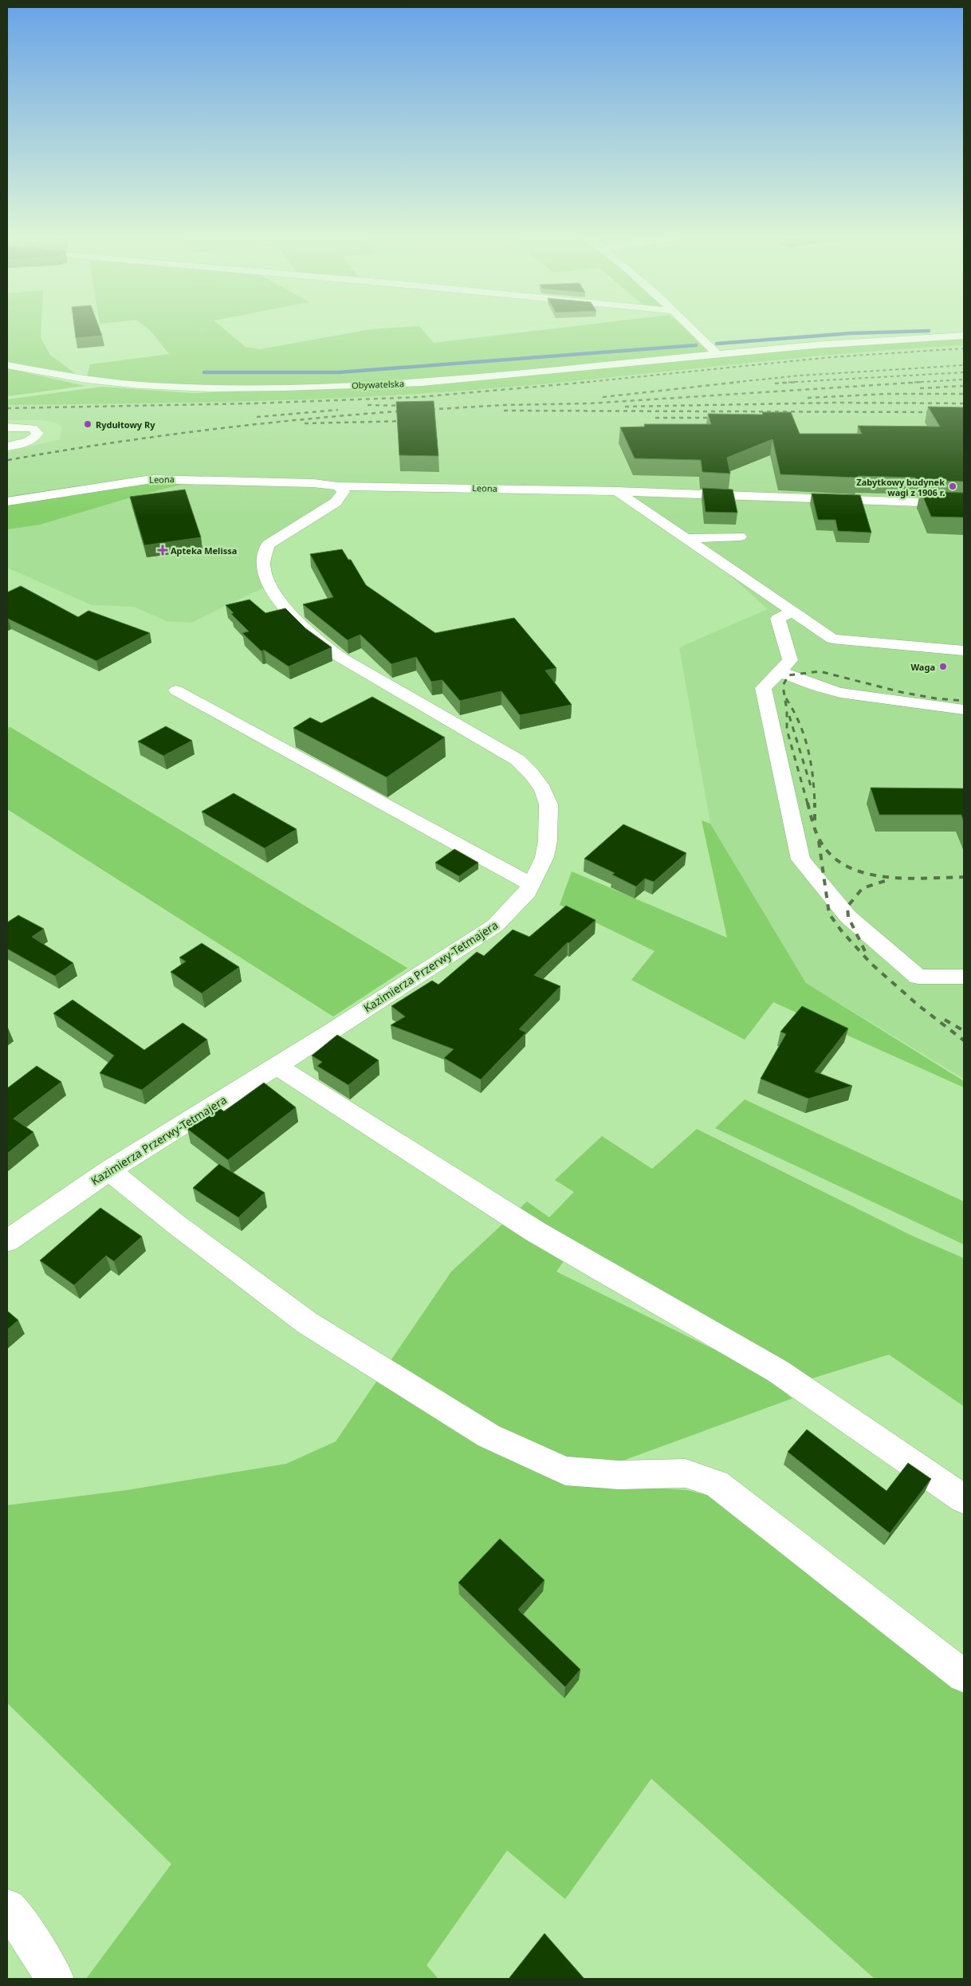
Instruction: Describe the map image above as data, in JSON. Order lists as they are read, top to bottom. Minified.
{"streets":{"street":["Obywatelska","Leona","Kazimierza Przerwy-Tetmajera"]},"crossings":[["Leona","Kazimierza Przerwy-Tetmajera"]],"places":{"other":["Rydułtowy Ry","Zabytkowy budynek wagi z 1906 r.","Waga"],"health":["Apteka Melissa"]}}
